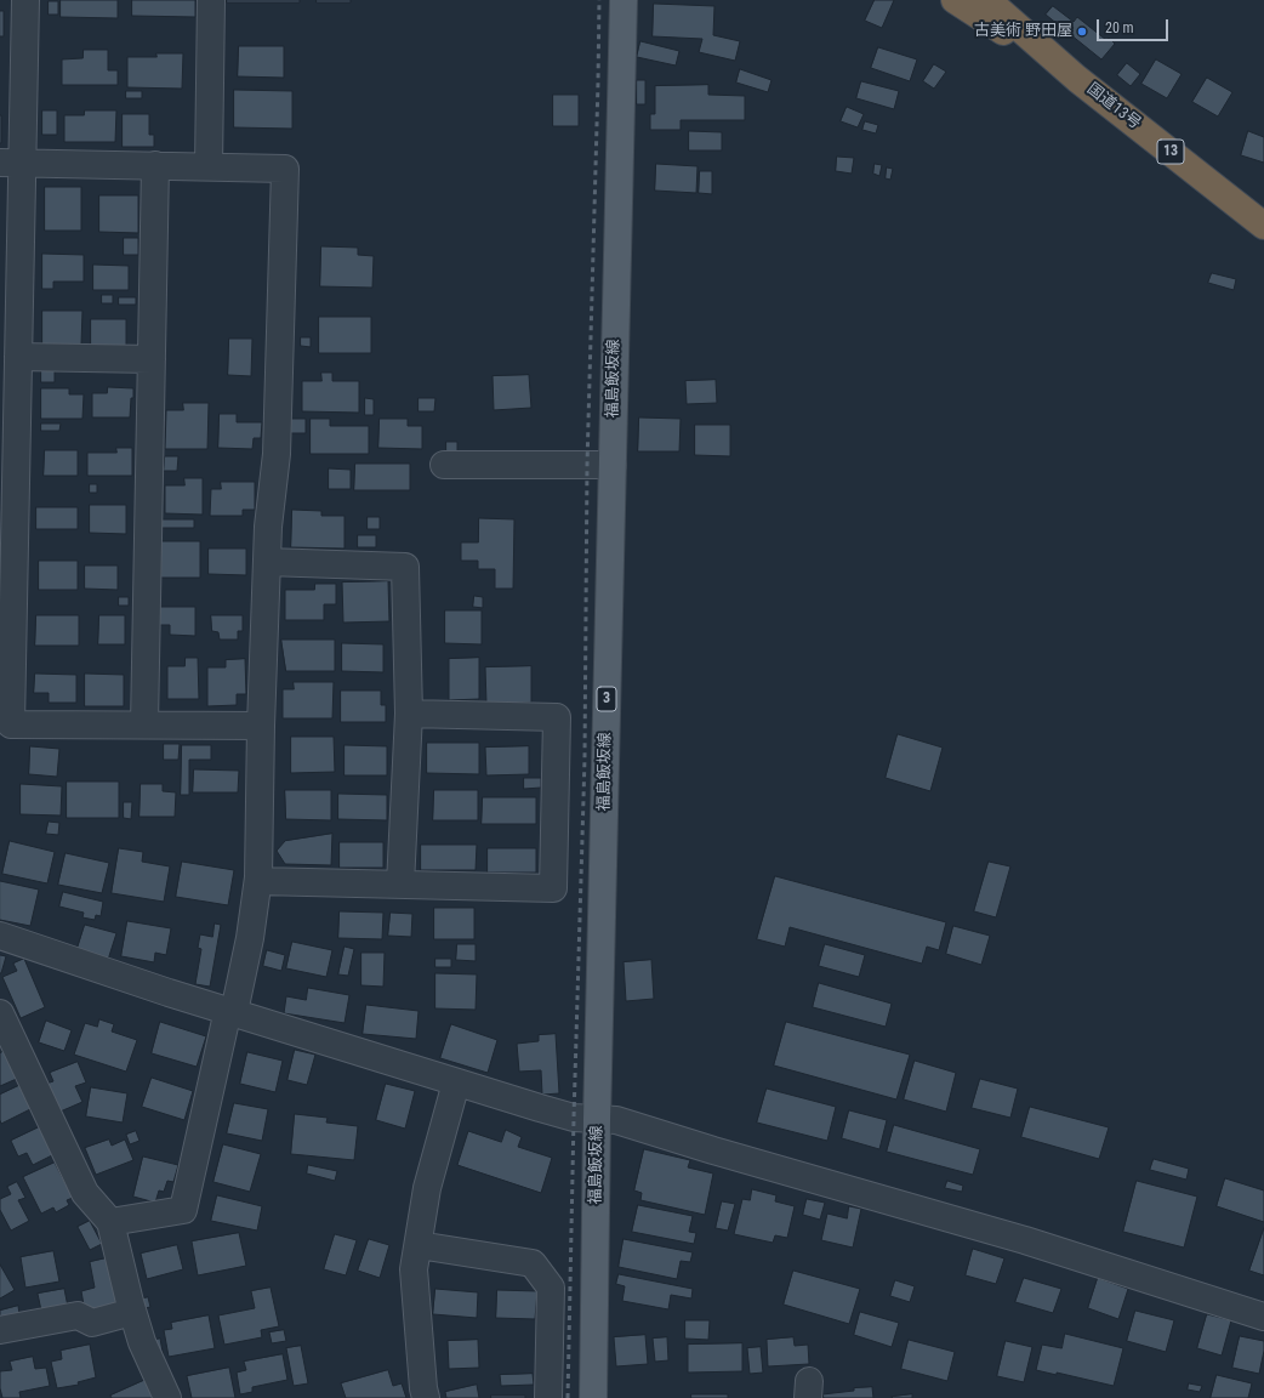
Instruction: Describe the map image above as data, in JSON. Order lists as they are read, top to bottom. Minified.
{"streets":{"highway":["国道13号","13"],"main road":["福島飯坂線","3"]},"places":["古美術 野田屋"],"scale_bar":"20 m"}
